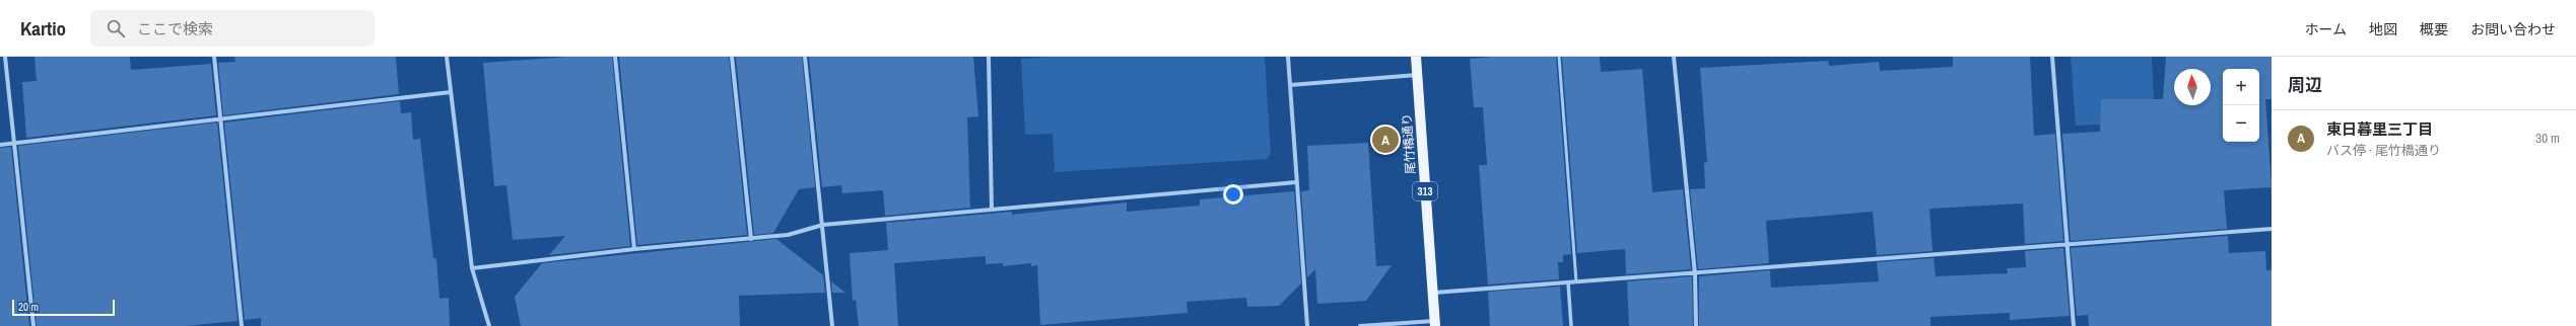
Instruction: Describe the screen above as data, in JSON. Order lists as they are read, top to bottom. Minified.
{"streets":{"main road":["尾竹橋通り","313"]},"scale_bar":"20 m","north":"top","page":{"header":"Kartio","search":"ここで検索","nav":["ホーム","地図","概要","お問い合わせ"],"heading":"周辺","map_buttons":["+","−"],"list":[{"mark":"A","name":"東日暮里三丁目","note":"バス停 · 尾竹橋通り","value":"30 m"}],"pins":"A","scale":"20 m"}}
